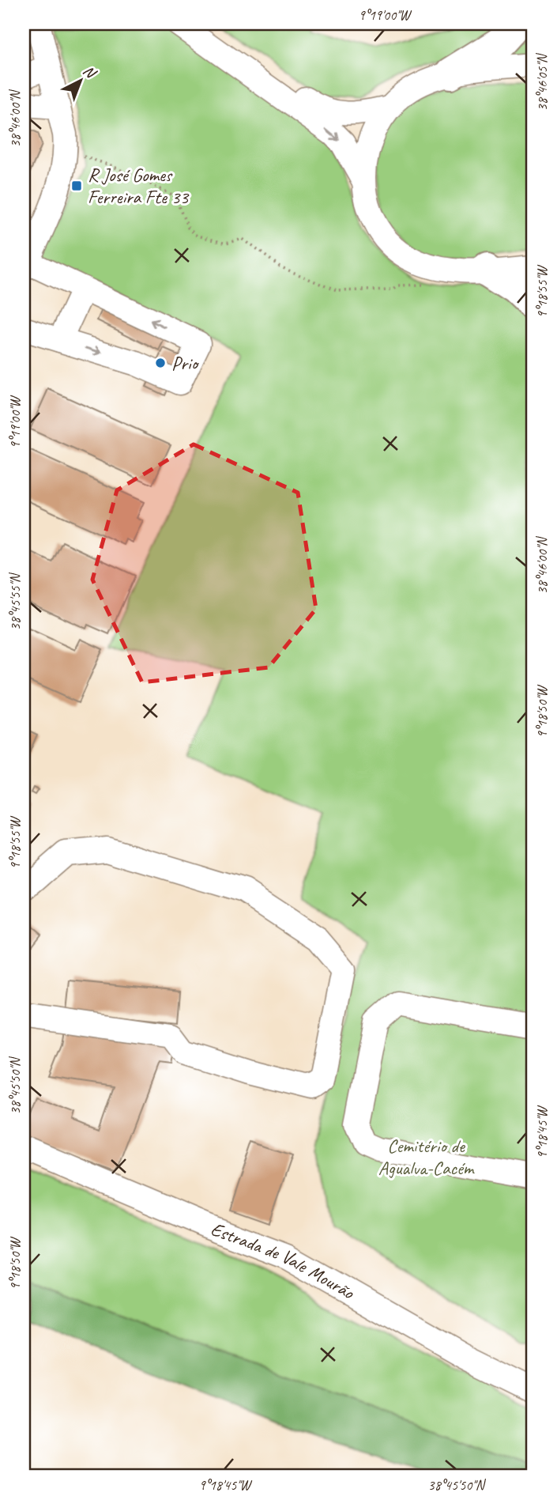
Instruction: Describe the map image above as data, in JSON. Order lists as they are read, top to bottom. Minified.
{"streets":{"street":["Estrada de Vale Mourão"]},"parks":["Cemitério de Agualva-Cacém"],"places":{"transit":["R José Gomes Ferreira Fte 33"],"other":["Prio"]},"north":"top right","coordinates":["9°19'00\"W","38°46'05\"N","38°46'00\"N","9°18'55\"W","38°45'55\"N","9°18'50\"W","38°45'50\"N","9°18'45\"W"]}
